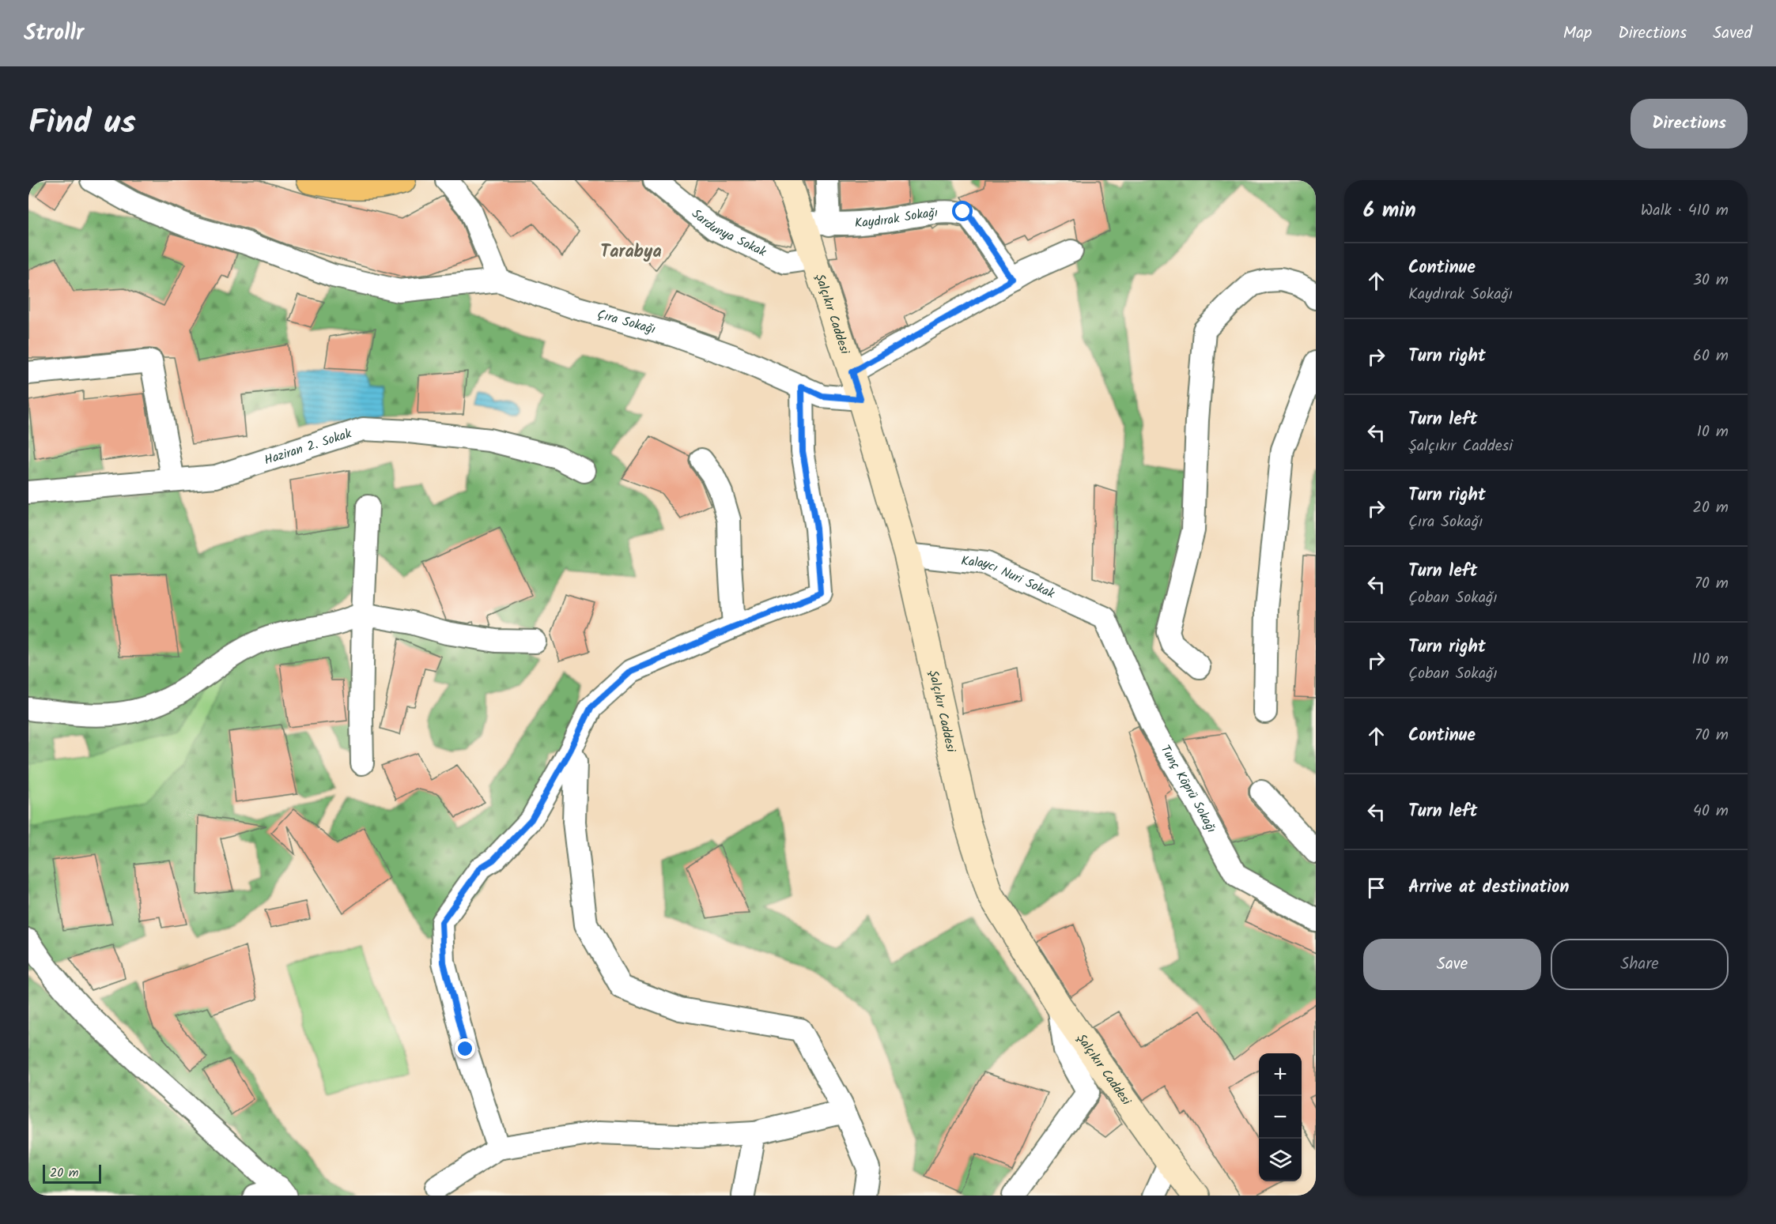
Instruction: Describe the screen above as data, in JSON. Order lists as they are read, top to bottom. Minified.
{"streets":{"main road":["Şalçıkır Caddesi"],"street":["Kaydırak Sokağı","Sardunya Sokak","Çıra Sokağı","Haziran 2. Sokak","Kalaycı Nuri Sokak","Tunç Köprü Sokağı"]},"crossings":[["Kaydırak Sokağı","Şalçıkır Caddesi"],["Sardunya Sokak","Şalçıkır Caddesi"],["Şalçıkır Caddesi","Çıra Sokağı"],["Şalçıkır Caddesi","Kalaycı Nuri Sokak"],["Kalaycı Nuri Sokak","Tunç Köprü Sokağı"]],"districts":["Tarabya"],"scale_bar":"20 m","page":{"header":"Strollr","nav":["Map","Directions","Saved"],"title":"Find us","buttons":["Directions",["Save","Share"]],"heading":["6 min","Walk · 410 m"],"list":[["Continue","Kaydırak Sokağı","30 m"],["Turn right","60 m"],["Turn left","Şalçıkır Caddesi","10 m"],["Turn right","Çıra Sokağı","20 m"],["Turn left","Çoban Sokağı","70 m"],["Turn right","Çoban Sokağı","110 m"],["Continue","70 m"],["Turn left","40 m"],"Arrive at destination"],"map_buttons":["+","−"],"scale":"20 m"}}
